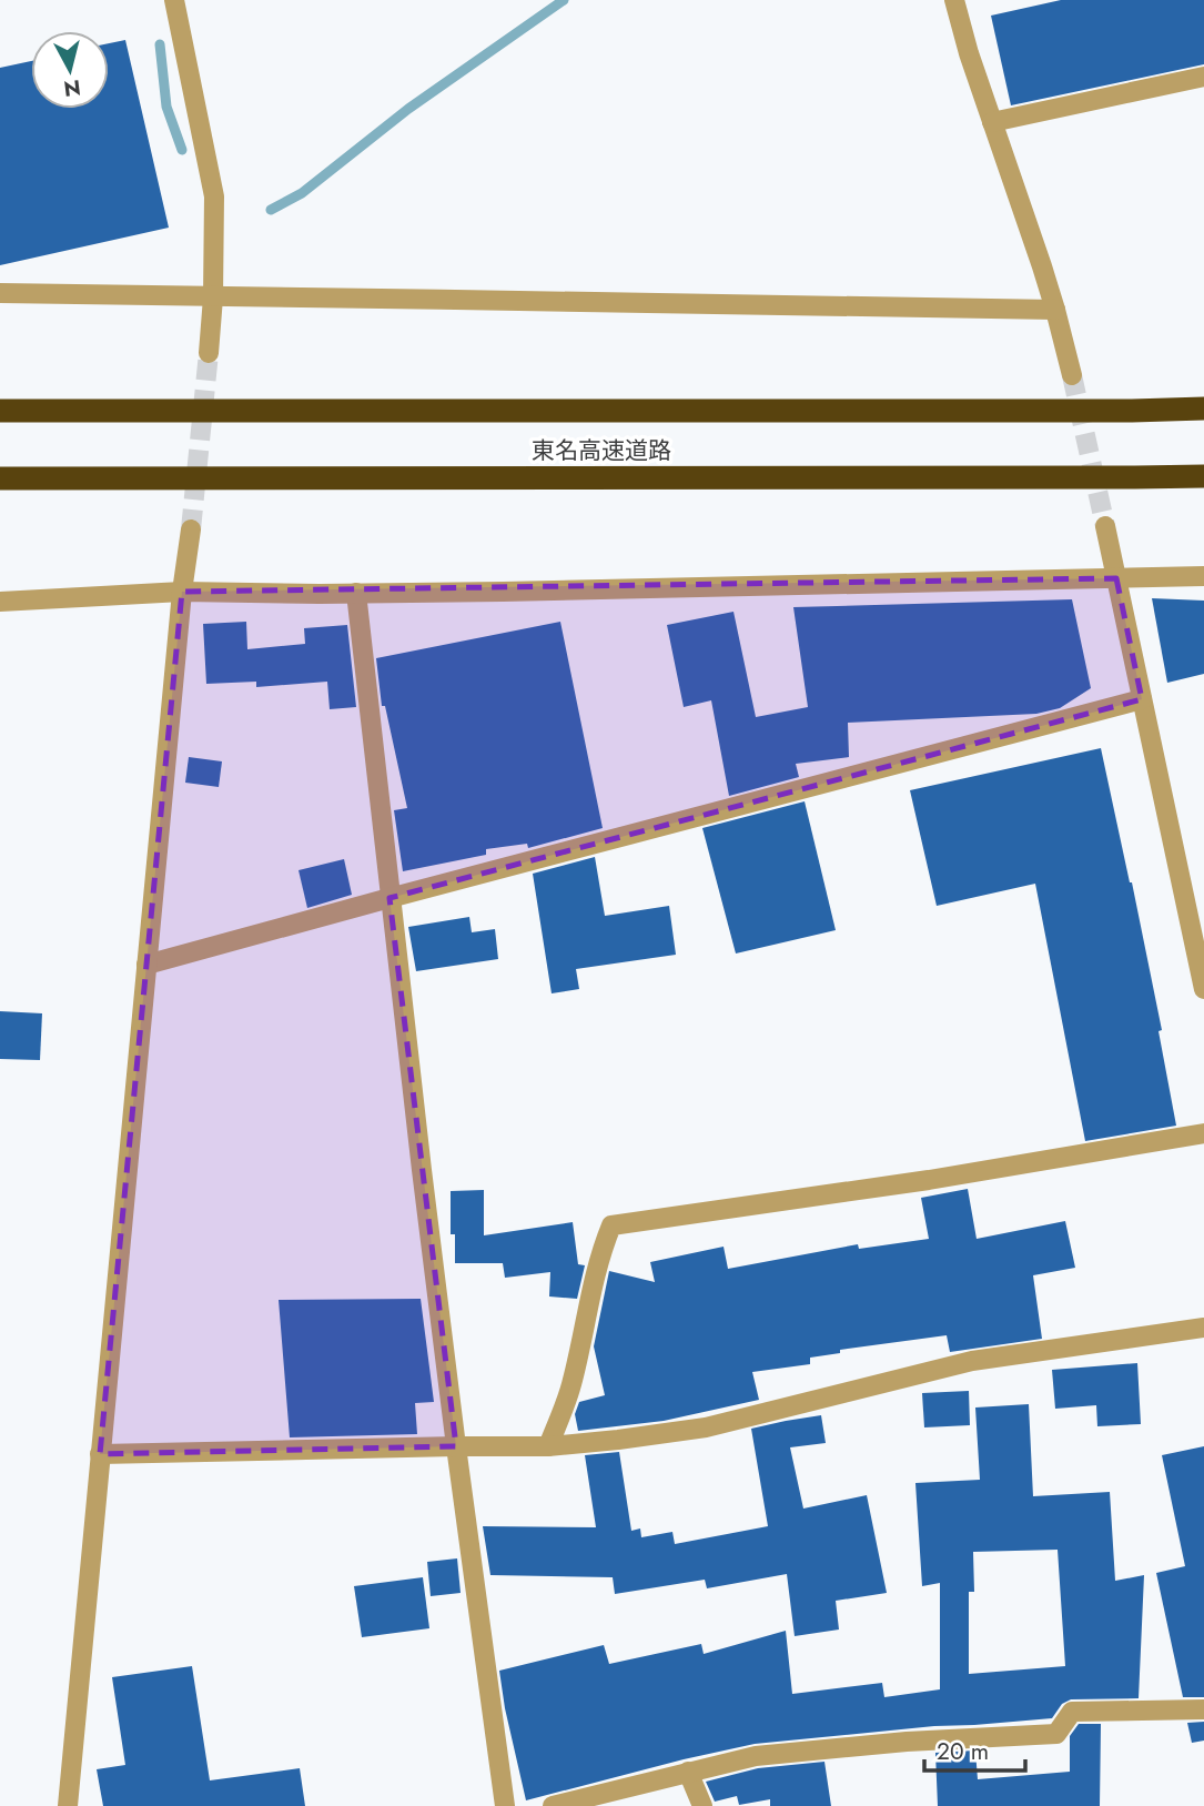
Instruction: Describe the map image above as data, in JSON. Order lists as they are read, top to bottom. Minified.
{"streets":{"highway":["東名高速道路"]},"scale_bar":"20 m","north":"bottom"}
